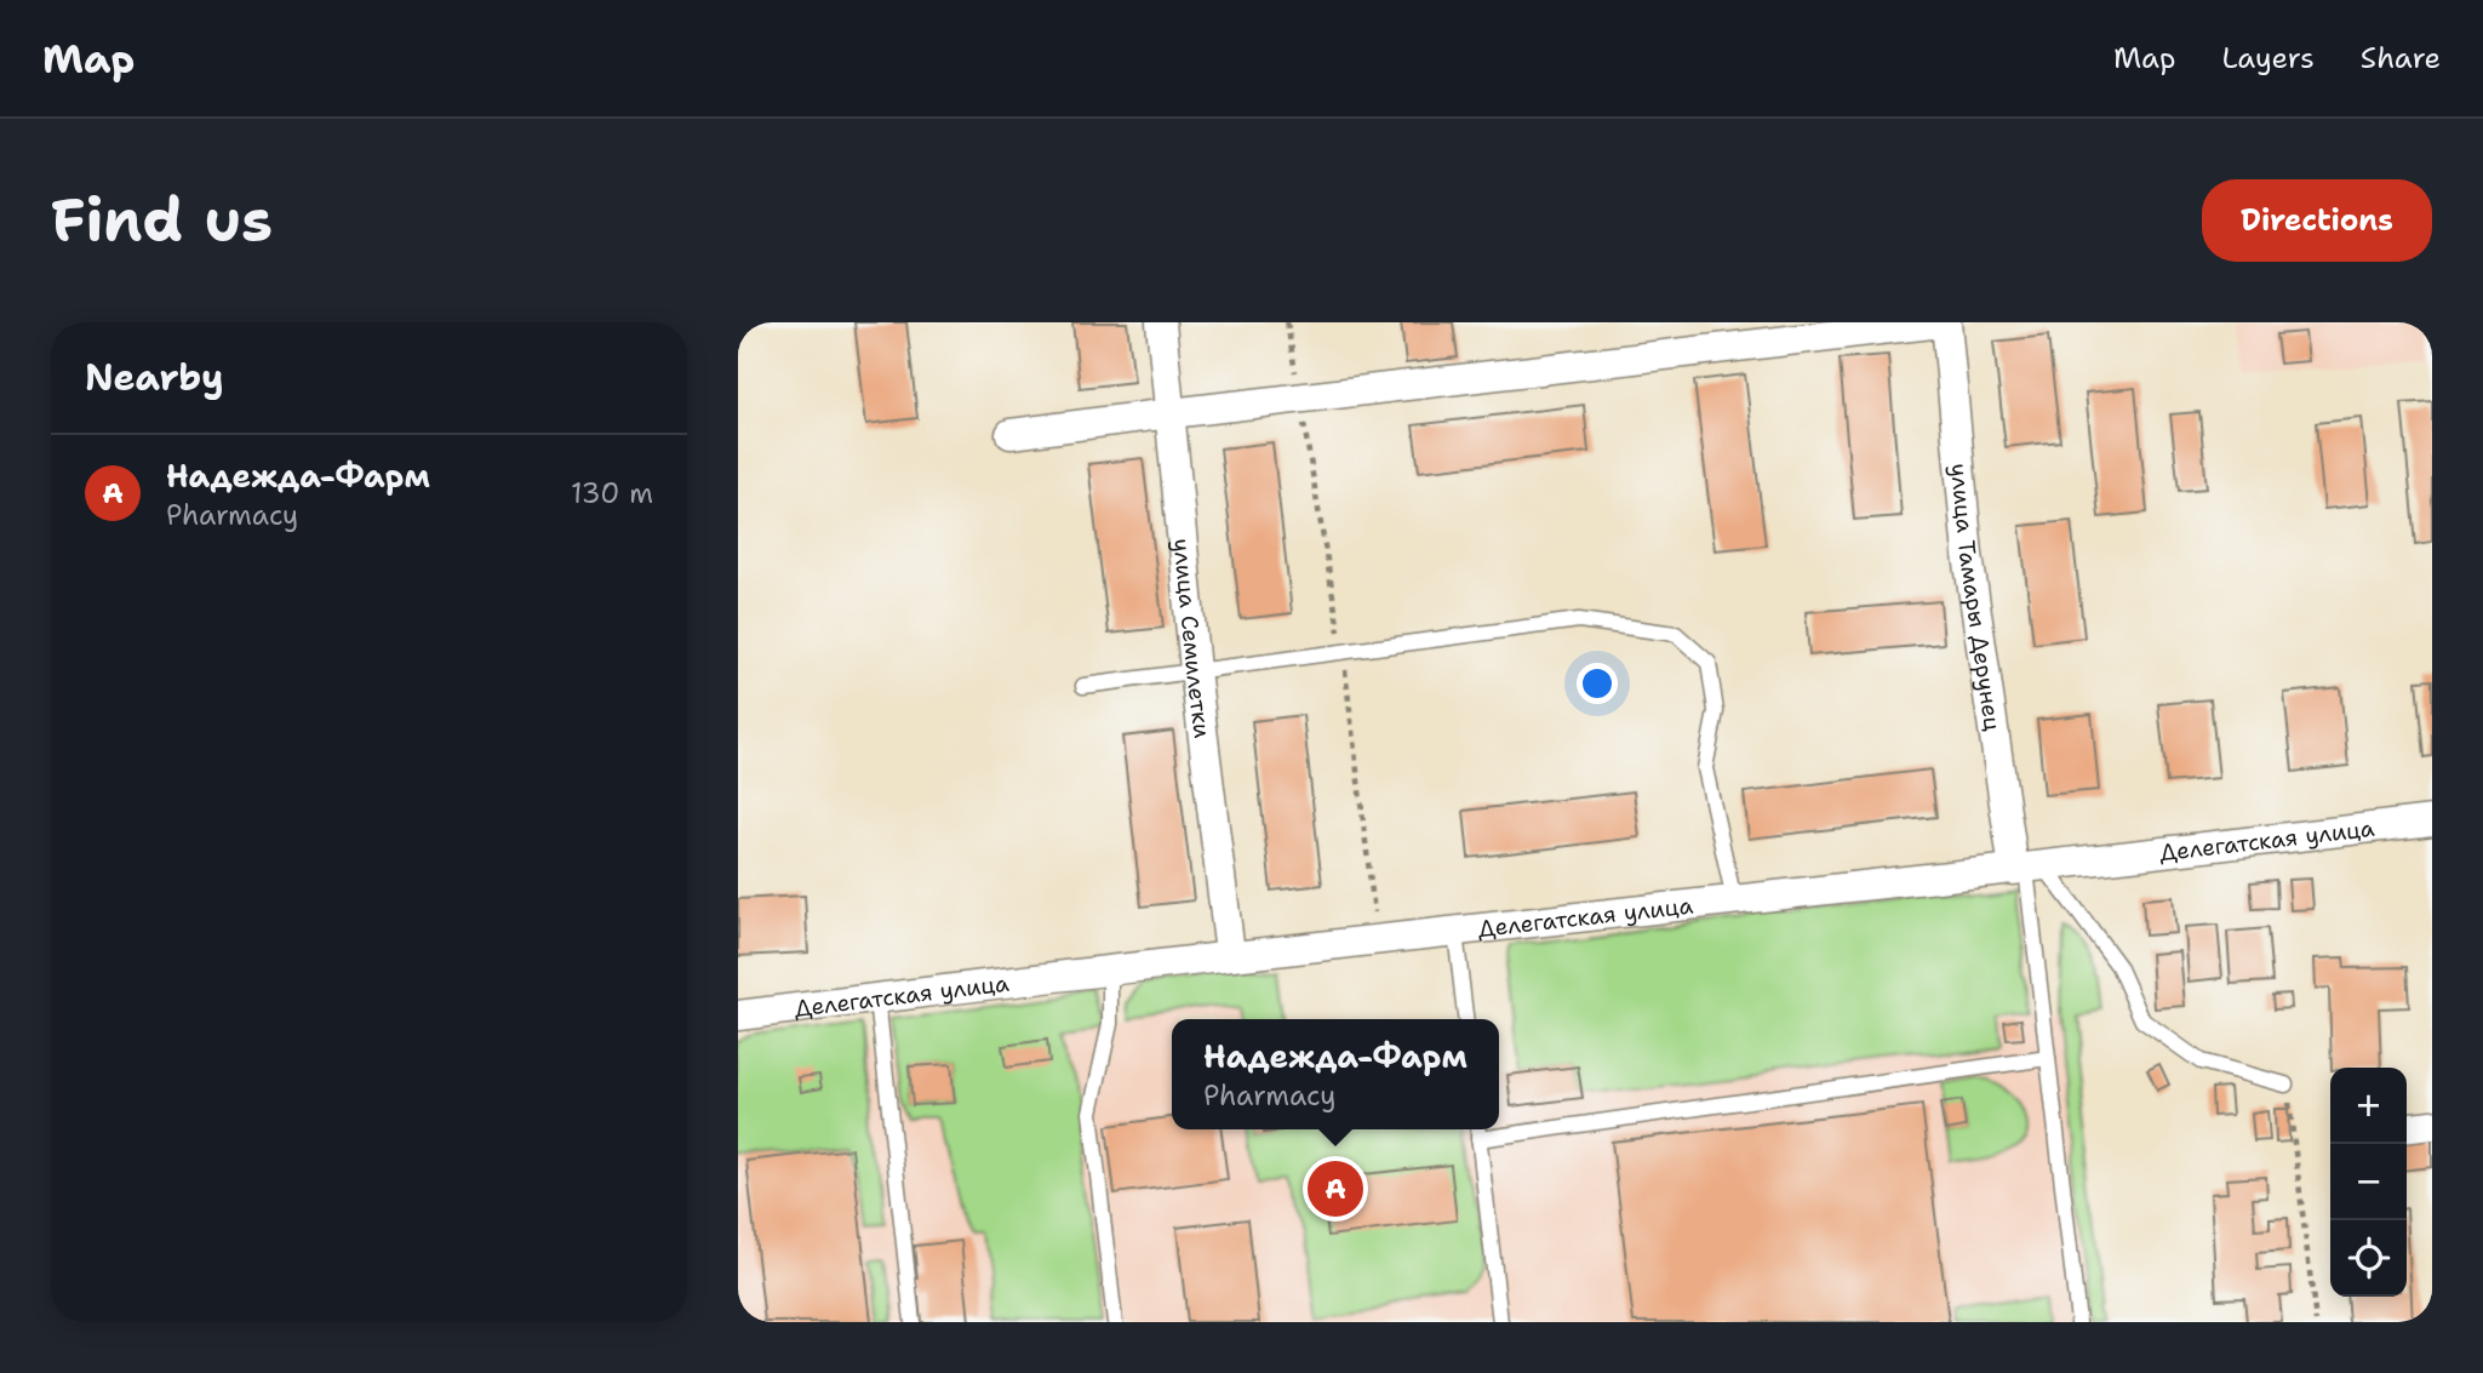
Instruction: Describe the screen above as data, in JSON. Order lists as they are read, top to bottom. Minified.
{"streets":{"street":["улица Тамары Дерунец","улица Семилетки","Делегатская улица"]},"crossings":[["улица Тамары Дерунец","Делегатская улица"],["улица Семилетки","Делегатская улица"]],"page":{"header":"Map","nav":["Map","Layers","Share"],"buttons":"Directions","title":"Find us","heading":"Nearby","list":[{"mark":"A","name":"Надежда-Фарм","note":"Pharmacy","value":"130 m"}],"popup":["Надежда-Фарм","Pharmacy"],"map_buttons":["+","−"],"pins":"A"}}
